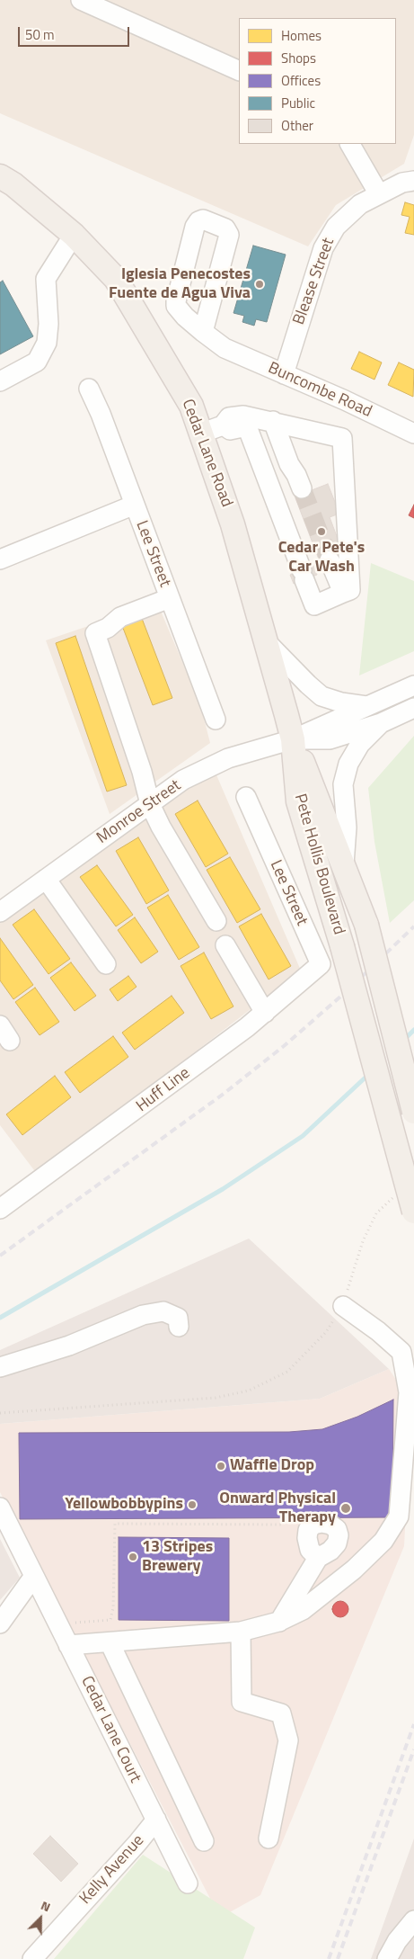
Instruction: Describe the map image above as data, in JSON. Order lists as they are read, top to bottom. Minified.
{"streets":{"main road":["Cedar Lane Road","Pete Hollis Boulevard"],"street":["Blease Street","Buncombe Road","Lee Street","Monroe Street","Huff Line","Cedar Lane Court","Kelly Avenue"]},"crossings":[["Blease Street","Buncombe Road"],["Cedar Lane Road","Monroe Street"],["Cedar Lane Road","Pete Hollis Boulevard"],["Lee Street","Huff Line"],["Monroe Street","Pete Hollis Boulevard"],["Cedar Lane Court","Kelly Avenue"]],"places":["Iglesia Penecostes Fuente de Agua Viva","Cedar Pete's Car Wash","Waffle Drop","Yellowbobbypins","Onward Physical Therapy","13 Stripes Brewery"],"legend":["Homes","Shops","Offices","Public","Other"],"scale_bar":"50 m","north":"top right"}
